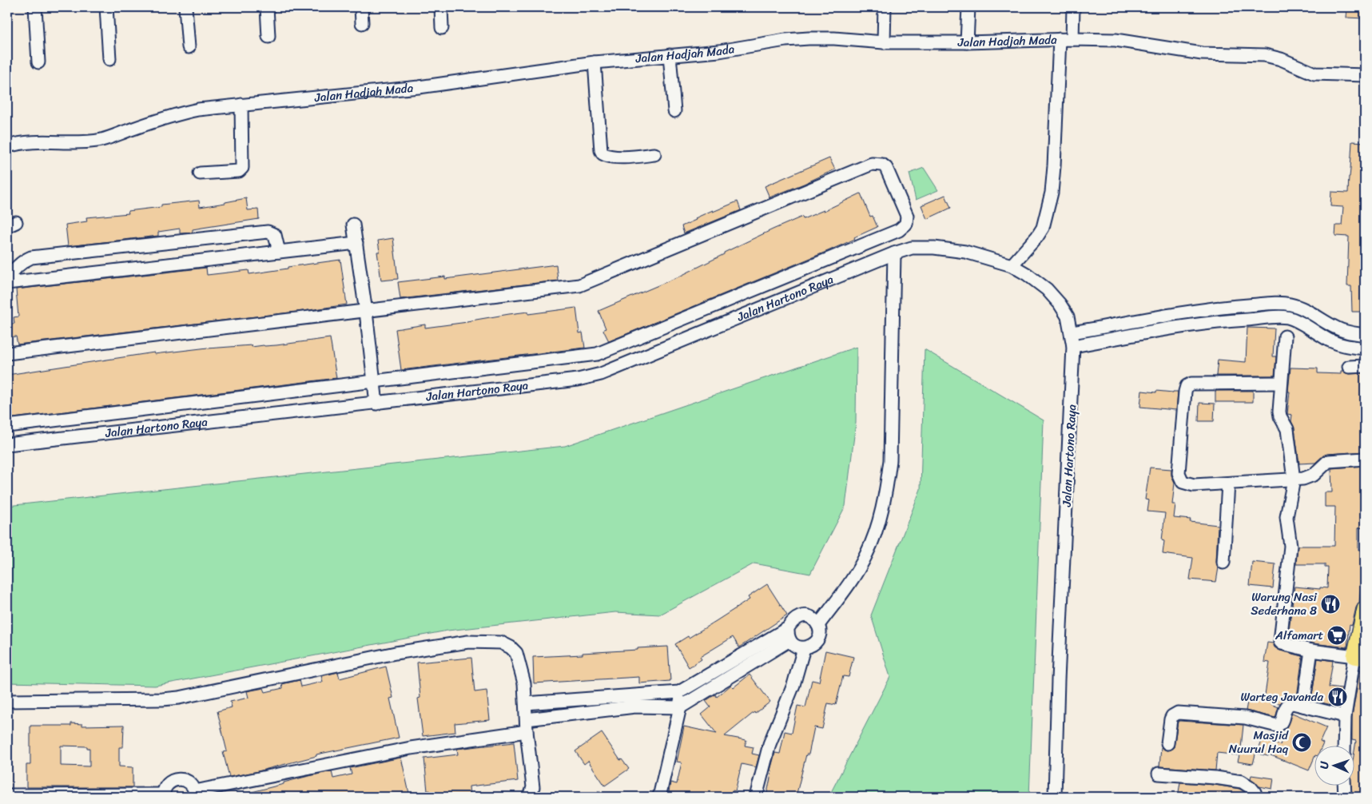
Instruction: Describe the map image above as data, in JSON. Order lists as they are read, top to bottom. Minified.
{"streets":{"street":["Jalan Hadjah Mada","Jalan Hartono Raya"]},"places":{"restaurant":["Warung Nasi Sederhana 8","Warteg Javanda"],"supermarket":["Alfamart"],"mosque":["Masjid Nuurul Haq"]},"north":"left"}
